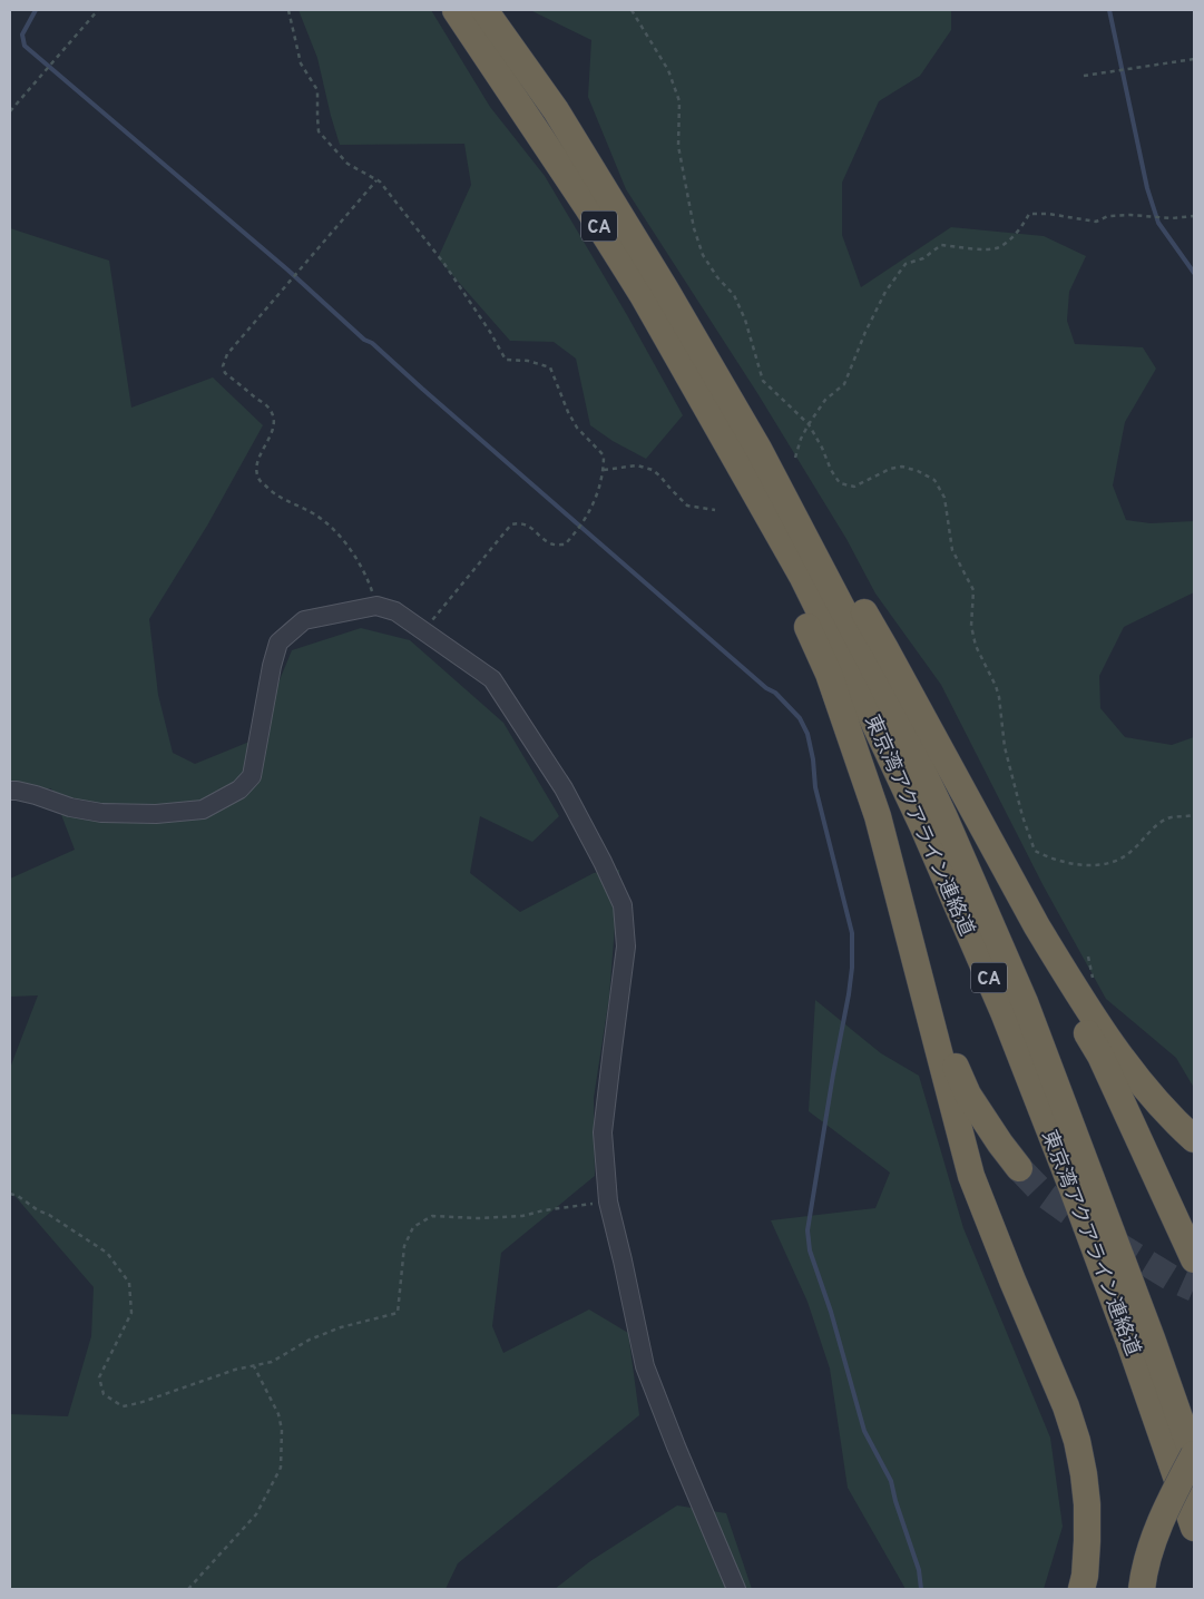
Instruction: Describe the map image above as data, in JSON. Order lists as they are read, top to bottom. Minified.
{"streets":{"highway":["CA","東京湾アクアライン連絡道"]},"crossings":[["CA","東京湾アクアライン連絡道"]]}
